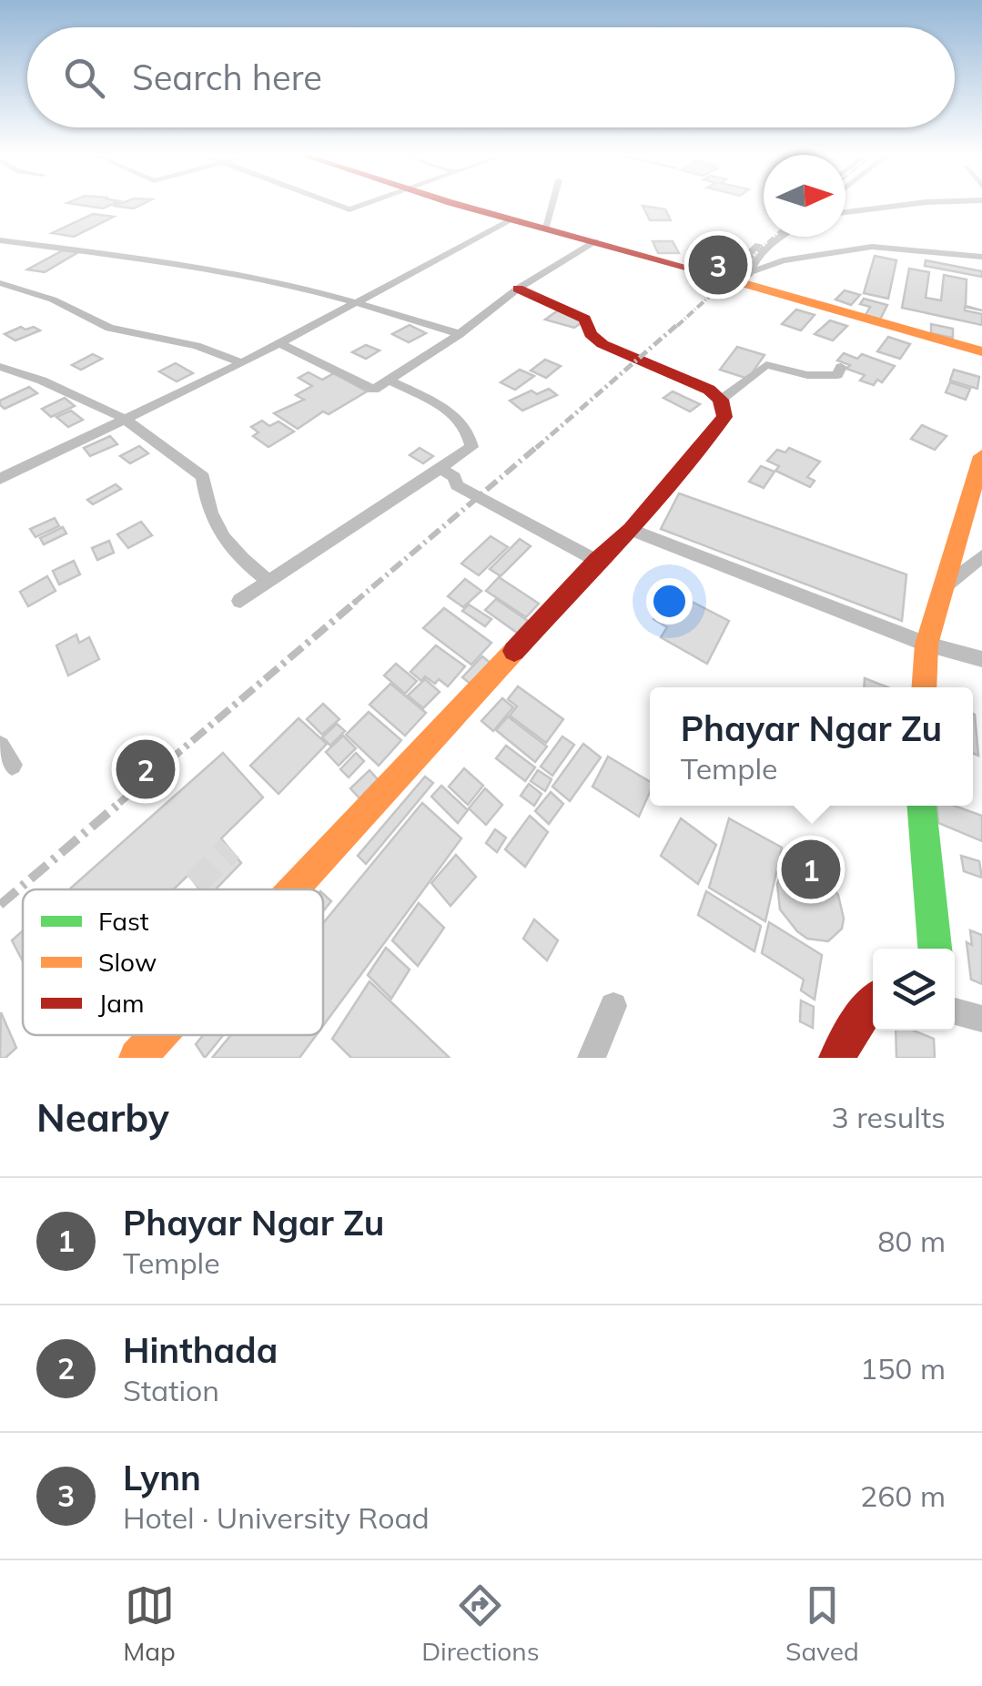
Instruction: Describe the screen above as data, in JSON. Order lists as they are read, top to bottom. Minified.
{"legend":["Fast","Slow","Jam"],"north":"right","page":{"search":"Search here","pins":["3","2","1"],"popup":["Phayar Ngar Zu","Temple"],"heading":["Nearby","3 results"],"list":[{"mark":"1","name":"Phayar Ngar Zu","note":"Temple","value":"80 m"},{"mark":"2","name":"Hinthada","note":"Station","value":"150 m"},{"mark":"3","name":"Lynn","note":"Hotel · University Road","value":"260 m"}],"nav":["Map","Directions","Saved"]}}
